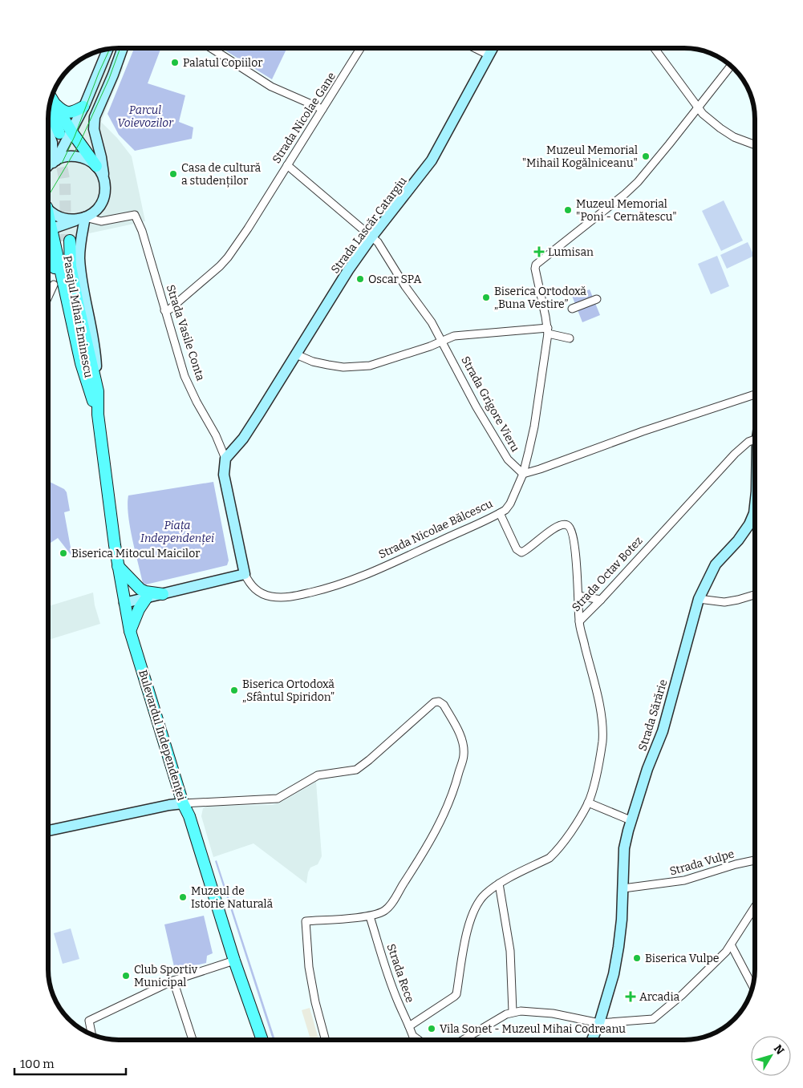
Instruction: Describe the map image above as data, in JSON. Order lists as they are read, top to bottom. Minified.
{"streets":{"main road":["Pasajul Mihai Eminescu","Bulevardul Independenței"],"street":["Strada Nicolae Gane","Strada Lascăr Catargiu","Strada Vasile Conta","Strada Grigore Vieru","Strada Nicolae Bălcescu","Strada Octav Botez","Strada Sărărie","Strada Vulpe","Strada Rece"]},"crossings":[["Strada Nicolae Gane","Strada Vasile Conta"],["Strada Nicolae Gane","Strada Grigore Vieru"],["Strada Lascăr Catargiu","Strada Vasile Conta"],["Strada Lascăr Catargiu","Strada Grigore Vieru"],["Pasajul Mihai Eminescu","Bulevardul Independenței"],["Strada Vasile Conta","Strada Nicolae Bălcescu"],["Strada Grigore Vieru","Strada Nicolae Bălcescu"],["Strada Nicolae Bălcescu","Strada Octav Botez"],["Strada Sărărie","Strada Vulpe"]],"parks":["Parcul Voievozilor","Piața Independenței"],"places":{"other":["Palatul Copiilor","Muzeul Memorial \"Mihail Kogălniceanu\"","Casa de cultură a studenților","Muzeul Memorial \"Poni - Cernătescu\"","Oscar SPA","Biserica Ortodoxă „Buna Vestire”","Biserica Mitocul Maicilor","Biserica Ortodoxă „Sfântul Spiridon”","Muzeul de Istorie Naturală","Biserica Vulpe","Club Sportiv Municipal","Vila Sonet - Muzeul Mihai Codreanu"],"health":["Lumisan","Arcadia"]},"scale_bar":"100 m","north":"top right"}
